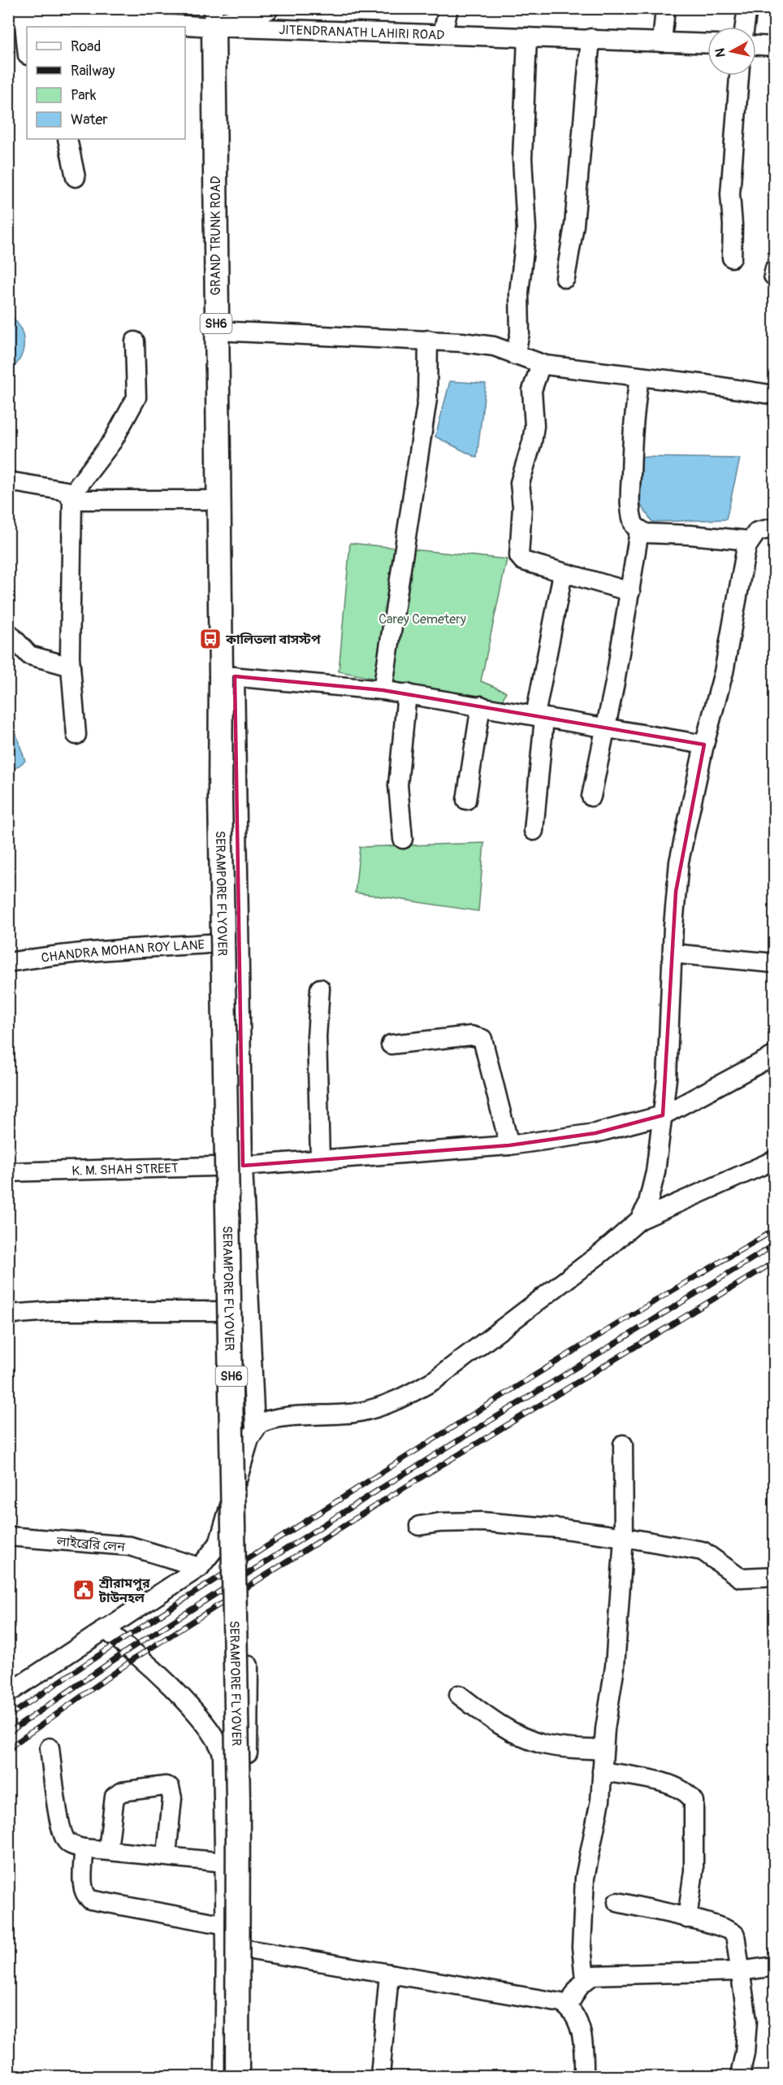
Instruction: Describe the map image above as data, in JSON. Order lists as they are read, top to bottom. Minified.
{"streets":{"main road":["GRAND TRUNK ROAD","SH6","SERAMPORE FLYOVER"],"street":["JITENDRANATH LAHIRI ROAD","CHANDRA MOHAN ROY LANE","K. M. SHAH STREET","লাইব্রেরি লেন"]},"crossings":[["JITENDRANATH LAHIRI ROAD","GRAND TRUNK ROAD"],["GRAND TRUNK ROAD","SERAMPORE FLYOVER"]],"parks":["Carey Cemetery"],"places":{"bus stop":["কালিতলা বাসস্টপ"],"public building":["শ্রীরামপুর টাউনহল"]},"legend":["Road","Railway","Park","Water"],"north":"left"}
